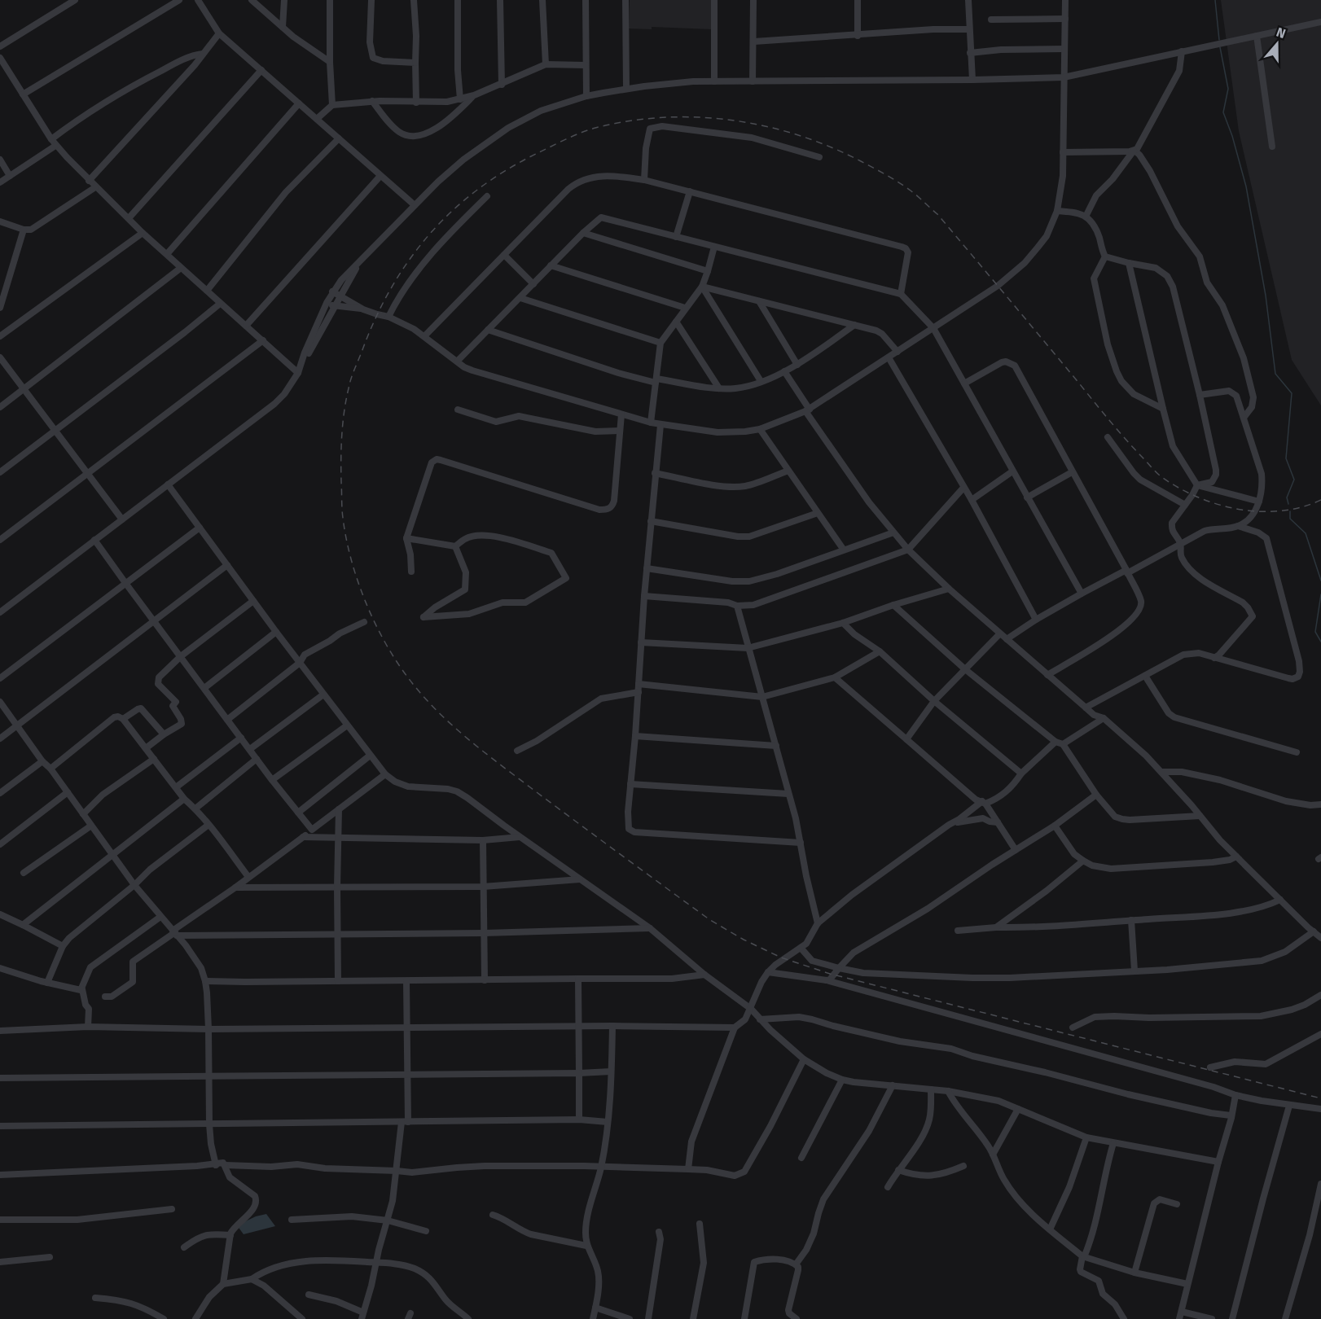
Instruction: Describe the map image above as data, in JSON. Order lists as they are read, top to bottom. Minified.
{"north":"top"}
